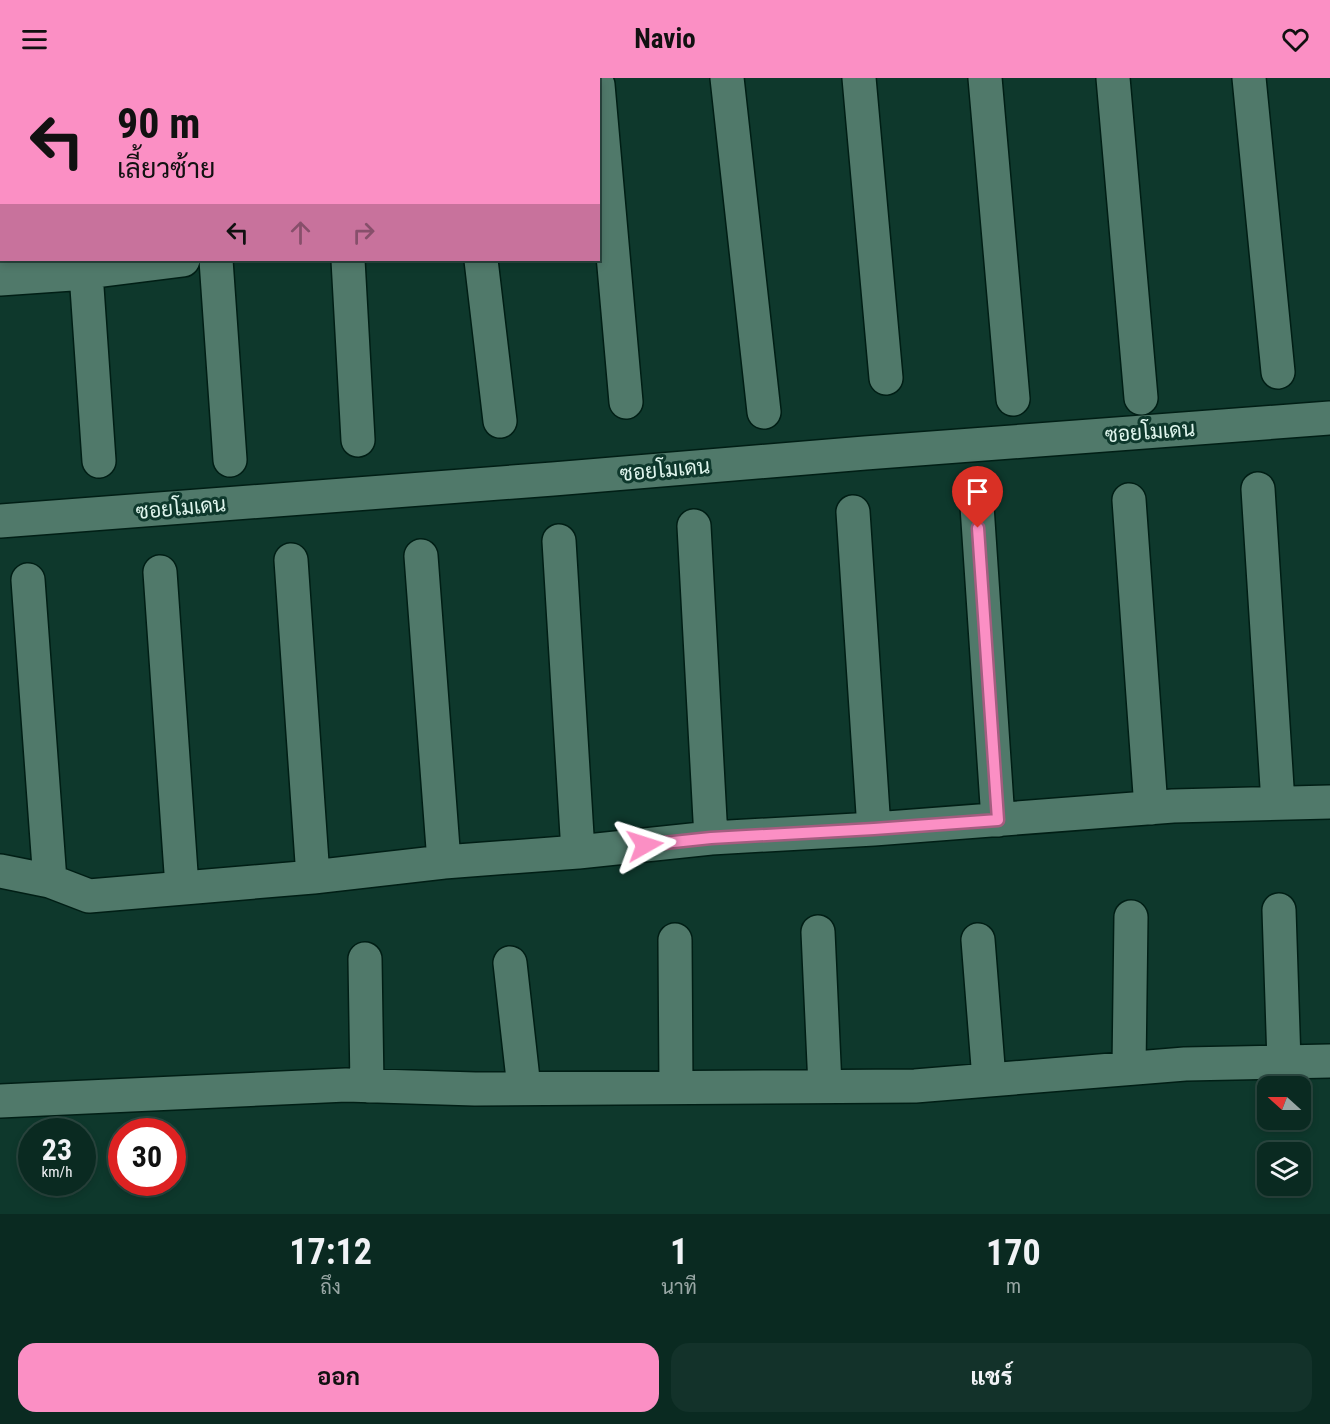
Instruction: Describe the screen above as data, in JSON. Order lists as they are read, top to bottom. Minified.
{"streets":{"street":["ซอยโมเดน"]},"north":"left","page":{"header":"Navio","turn":["90 m","เลี้ยวซ้าย"],"speed":"23 km/h","limit":"30","eta":["17:12","ถึง","1","นาที","170","m"],"buttons":["ออก","แชร์"]}}
